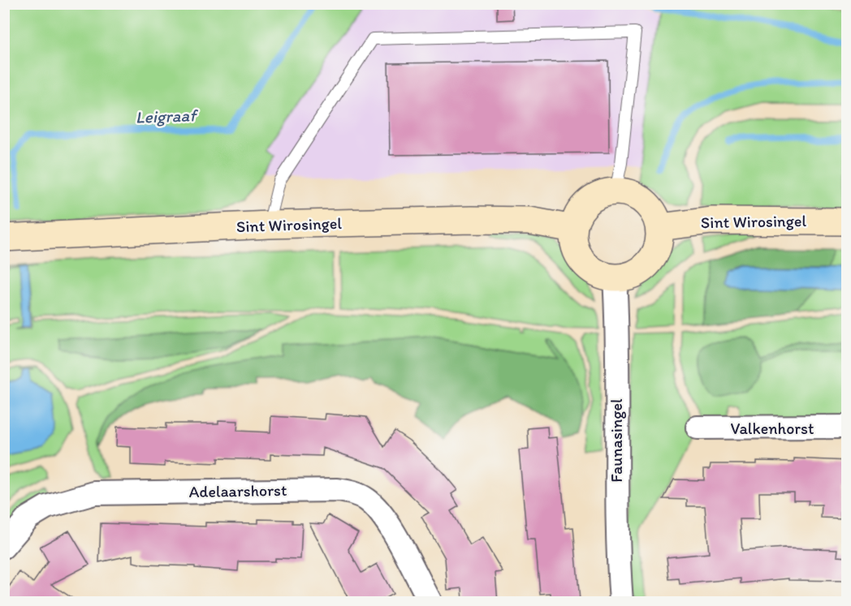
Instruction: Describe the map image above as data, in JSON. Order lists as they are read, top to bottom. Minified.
{"streets":{"main road":["Sint Wirosingel"],"street":["Valkenhorst","Faunasingel","Adelaarshorst"]},"crossings":[["Sint Wirosingel","Faunasingel"]],"water":["Leigraaf"]}
